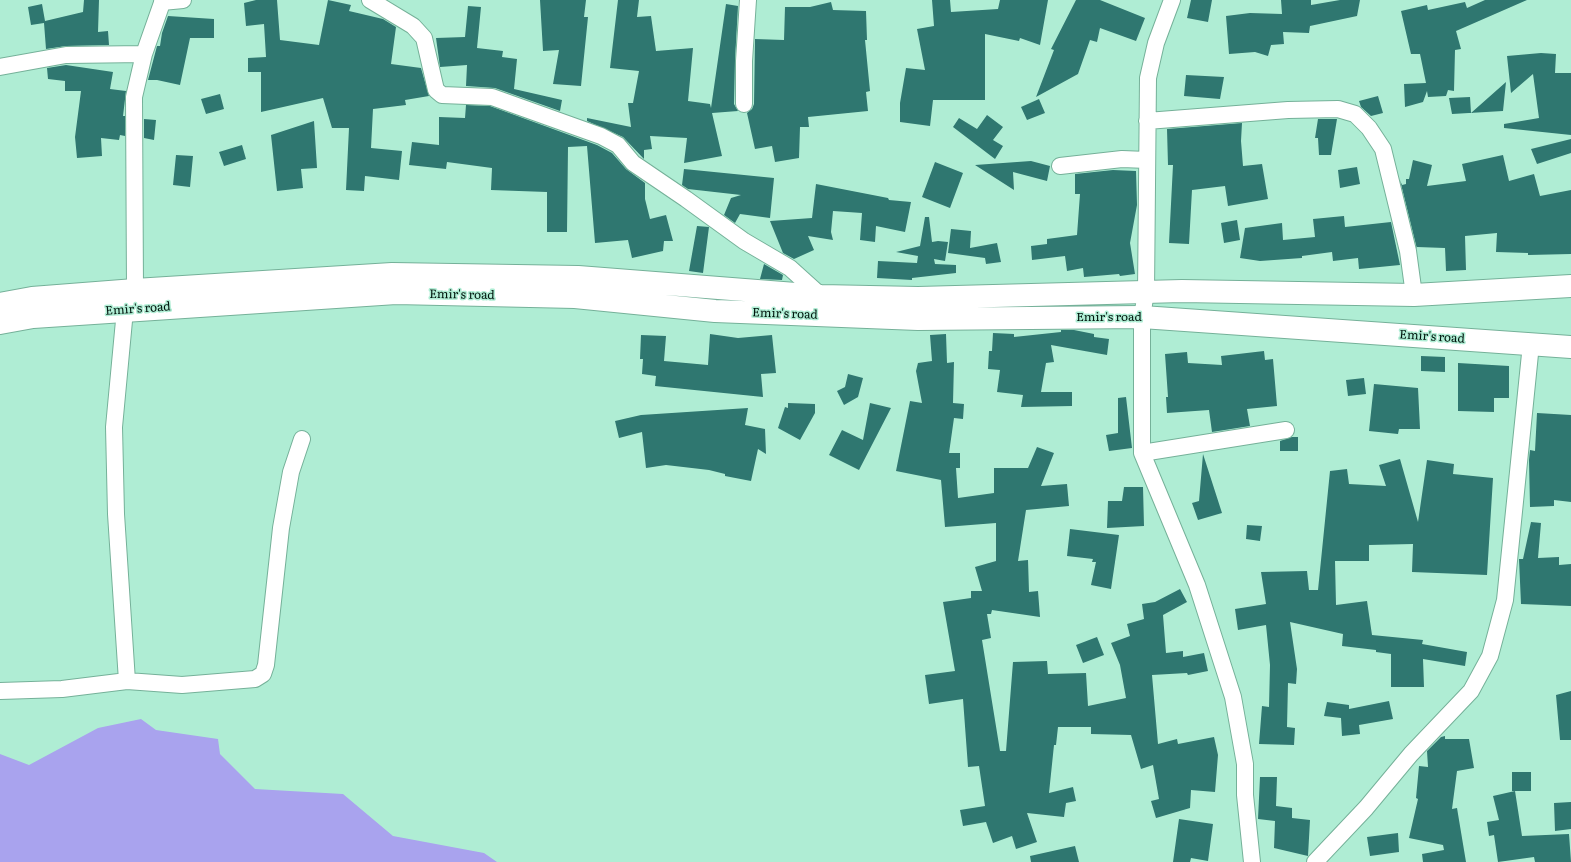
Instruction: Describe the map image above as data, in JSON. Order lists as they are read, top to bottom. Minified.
{"streets":{"main road":["Emir's road"]}}
